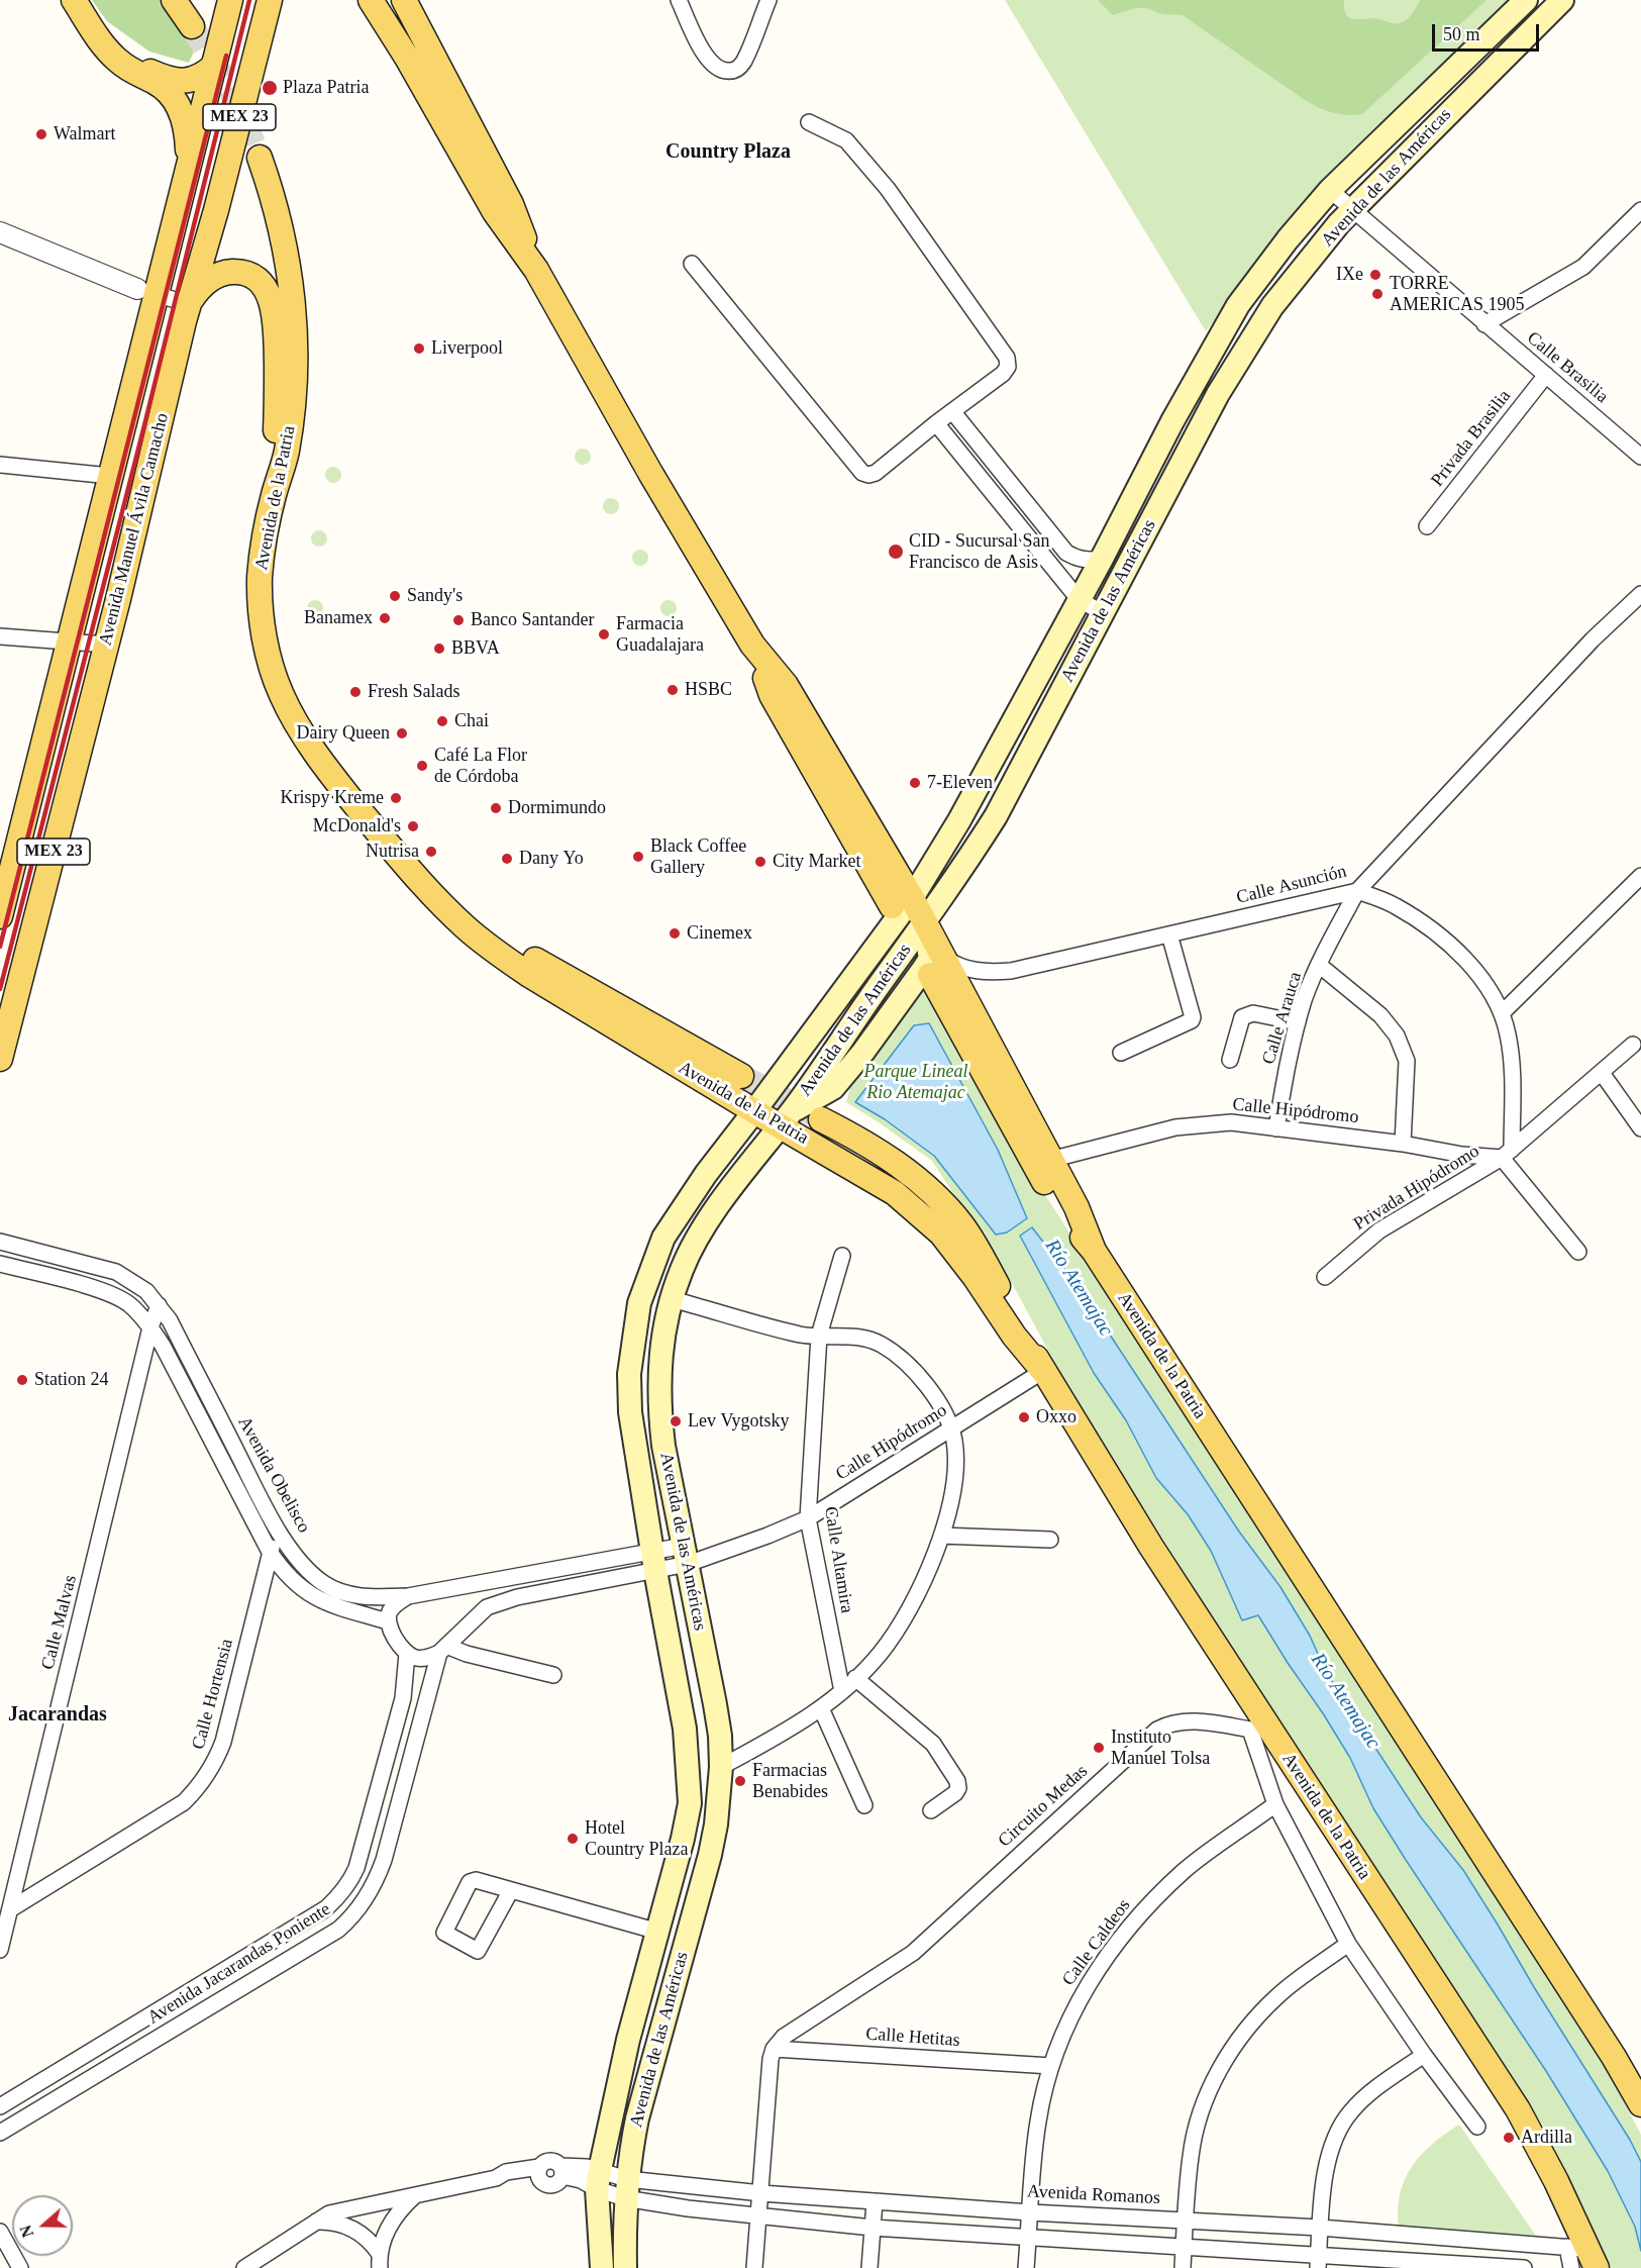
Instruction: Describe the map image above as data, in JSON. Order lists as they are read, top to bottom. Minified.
{"streets":{"main road":["MEX 23","Avenida de las Américas","Avenida de la Patria","Avenida Manuel Ávila Camacho"],"street":["Calle Brasilia","Privada Brasilia","Calle Asunción","Calle Arauca","Calle Hipódromo","Privada Hipódromo","Avenida Obelisco","Calle Altamira","Calle Malvas","Calle Hortensia","Circuito Medas","Calle Caldeos","Avenida Jacarandas Poniente","Calle Hetitas","Avenida Romanos"]},"crossings":[["Avenida de las Américas","Calle Brasilia"],["Avenida de las Américas","Avenida de la Patria"],["Avenida de las Américas","Calle Hipódromo"],["Avenida de las Américas","Avenida Obelisco"],["Avenida de las Américas","Avenida Romanos"],["Calle Brasilia","Privada Brasilia"],["Avenida de la Patria","Calle Asunción"],["Avenida de la Patria","Calle Hipódromo"],["Avenida de la Patria","Circuito Medas"],["Avenida de la Patria","Avenida Romanos"],["Calle Asunción","Calle Arauca"],["Calle Arauca","Calle Hipódromo"],["Calle Hipódromo","Privada Hipódromo"],["Calle Hipódromo","Avenida Obelisco"],["Calle Hipódromo","Calle Altamira"],["Avenida Obelisco","Calle Malvas"],["Avenida Obelisco","Calle Hortensia"],["Avenida Obelisco","Avenida Jacarandas Poniente"],["Calle Malvas","Calle Hortensia"],["Circuito Medas","Calle Hetitas"],["Calle Caldeos","Calle Hetitas"],["Calle Caldeos","Avenida Romanos"]],"districts":["Country Plaza","Jacarandas"],"water":["Río Atemajac"],"parks":["Parque Lineal Rio Atemajac"],"places":["Plaza Patria","Walmart","IXe","TORRE AMERICAS 1905","Liverpool","CID - Sucursal San Francisco de Asis","Sandy's","Banamex","Banco Santander","Farmacia Guadalajara","BBVA","HSBC","Fresh Salads","Chai","Dairy Queen","Café La Flor de Córdoba","7-Eleven","Krispy Kreme","Dormimundo","McDonald's","Nutrisa","Black Coffee Gallery","Dany Yo","City Market","Cinemex","Station 24","Oxxo","Lev Vygotsky","Instituto Manuel Tolsa","Farmacias Benabides","Hotel Country Plaza","Ardilla"],"scale_bar":"50 m","north":"left"}
